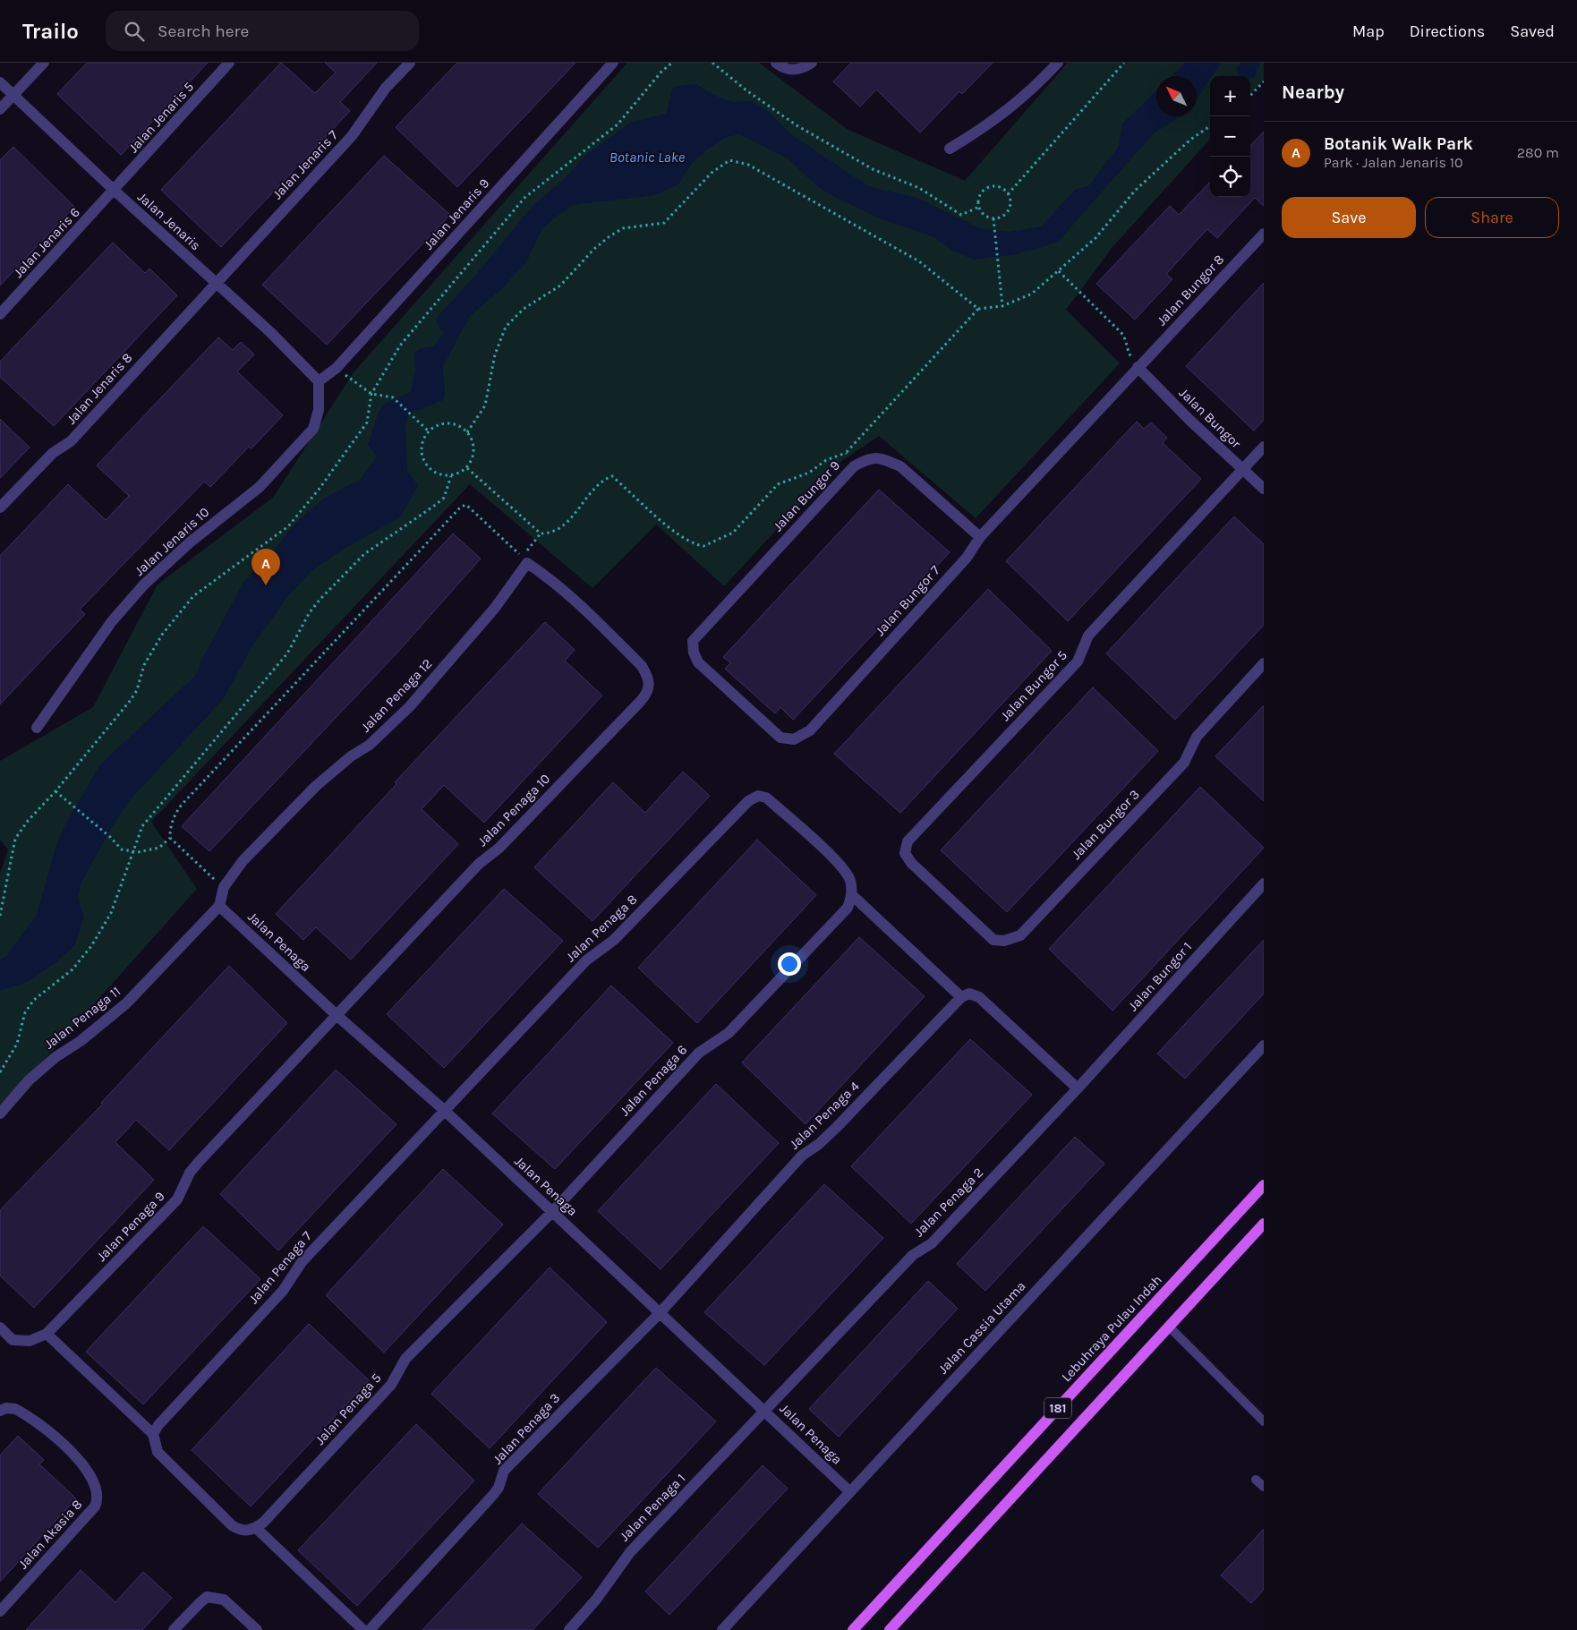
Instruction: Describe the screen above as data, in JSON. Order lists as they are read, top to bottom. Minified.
{"streets":{"main road":["Lebuhraya Pulau Indah","181"],"street":["Jalan Jenaris 5","Jalan Jenaris 7","Jalan Jenaris 9","Jalan Jenaris","Jalan Jenaris 6","Jalan Bungor 8","Jalan Jenaris 8","Jalan Bungor","Jalan Bungor 9","Jalan Jenaris 10","Jalan Bungor 7","Jalan Bungor 5","Jalan Penaga 12","Jalan Penaga 10","Jalan Bungor 3","Jalan Penaga 8","Jalan Penaga","Jalan Bungor 1","Jalan Penaga 11","Jalan Penaga 6","Jalan Penaga 4","Jalan Penaga 2","Jalan Penaga 9","Jalan Penaga 7","Jalan Cassia Utama","Jalan Penaga 5","Jalan Penaga 3","Jalan Penaga 1","Jalan Akasia 8"]},"crossings":[["Jalan Jenaris 5","Jalan Jenaris"],["Jalan Jenaris 5","Jalan Jenaris 6"],["Jalan Jenaris 7","Jalan Jenaris"],["Jalan Jenaris 7","Jalan Jenaris 8"],["Jalan Jenaris 9","Jalan Jenaris"],["Jalan Jenaris 9","Jalan Jenaris 10"],["Jalan Jenaris","Jalan Jenaris 6"],["Jalan Jenaris","Jalan Jenaris 8"],["Jalan Jenaris","Jalan Jenaris 10"],["Jalan Bungor 8","Jalan Bungor"],["Jalan Bungor 8","Jalan Bungor 7"],["Jalan Bungor","Jalan Bungor 7"],["Jalan Bungor","Jalan Bungor 5"],["Jalan Bungor 9","Jalan Bungor 7"],["Jalan Bungor 5","Jalan Bungor 3"],["Jalan Penaga 12","Jalan Penaga 10"],["Jalan Penaga 12","Jalan Penaga"],["Jalan Penaga 12","Jalan Penaga 11"],["Jalan Penaga 10","Jalan Penaga"],["Jalan Penaga 10","Jalan Penaga 9"],["Jalan Penaga 8","Jalan Penaga"],["Jalan Penaga 8","Jalan Penaga 6"],["Jalan Penaga 8","Jalan Penaga 7"],["Jalan Penaga","Jalan Penaga 11"],["Jalan Penaga","Jalan Penaga 6"],["Jalan Penaga","Jalan Penaga 4"],["Jalan Penaga","Jalan Penaga 2"],["Jalan Penaga","Jalan Penaga 9"],["Jalan Penaga","Jalan Penaga 7"],["Jalan Penaga","Jalan Cassia Utama"],["Jalan Penaga","Jalan Penaga 5"],["Jalan Penaga","Jalan Penaga 3"],["Jalan Penaga","Jalan Penaga 1"],["Jalan Bungor 1","Jalan Penaga 2"],["Jalan Penaga 6","Jalan Penaga 5"],["Jalan Penaga 4","Jalan Penaga 3"],["Jalan Penaga 2","Jalan Penaga 1"]],"water":["Botanic Lake"],"north":"top left","page":{"header":"Trailo","search":"Search here","nav":["Map","Directions","Saved"],"heading":"Nearby","map_buttons":["+","−"],"list":[{"mark":"A","name":"Botanik Walk Park","note":"Park · Jalan Jenaris 10","value":"280 m"}],"buttons":["Save","Share"],"pins":"A"}}
